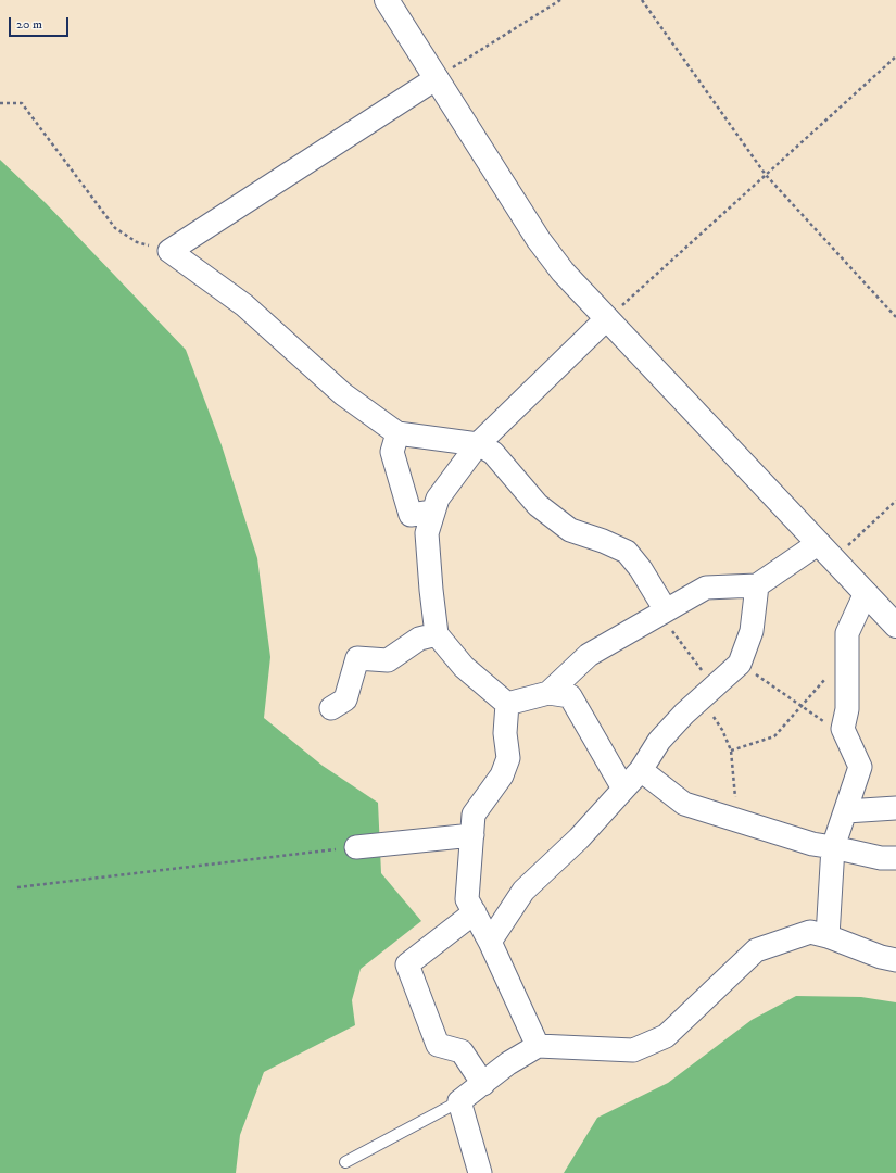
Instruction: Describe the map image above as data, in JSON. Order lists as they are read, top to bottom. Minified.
{"scale_bar":"20 m"}
